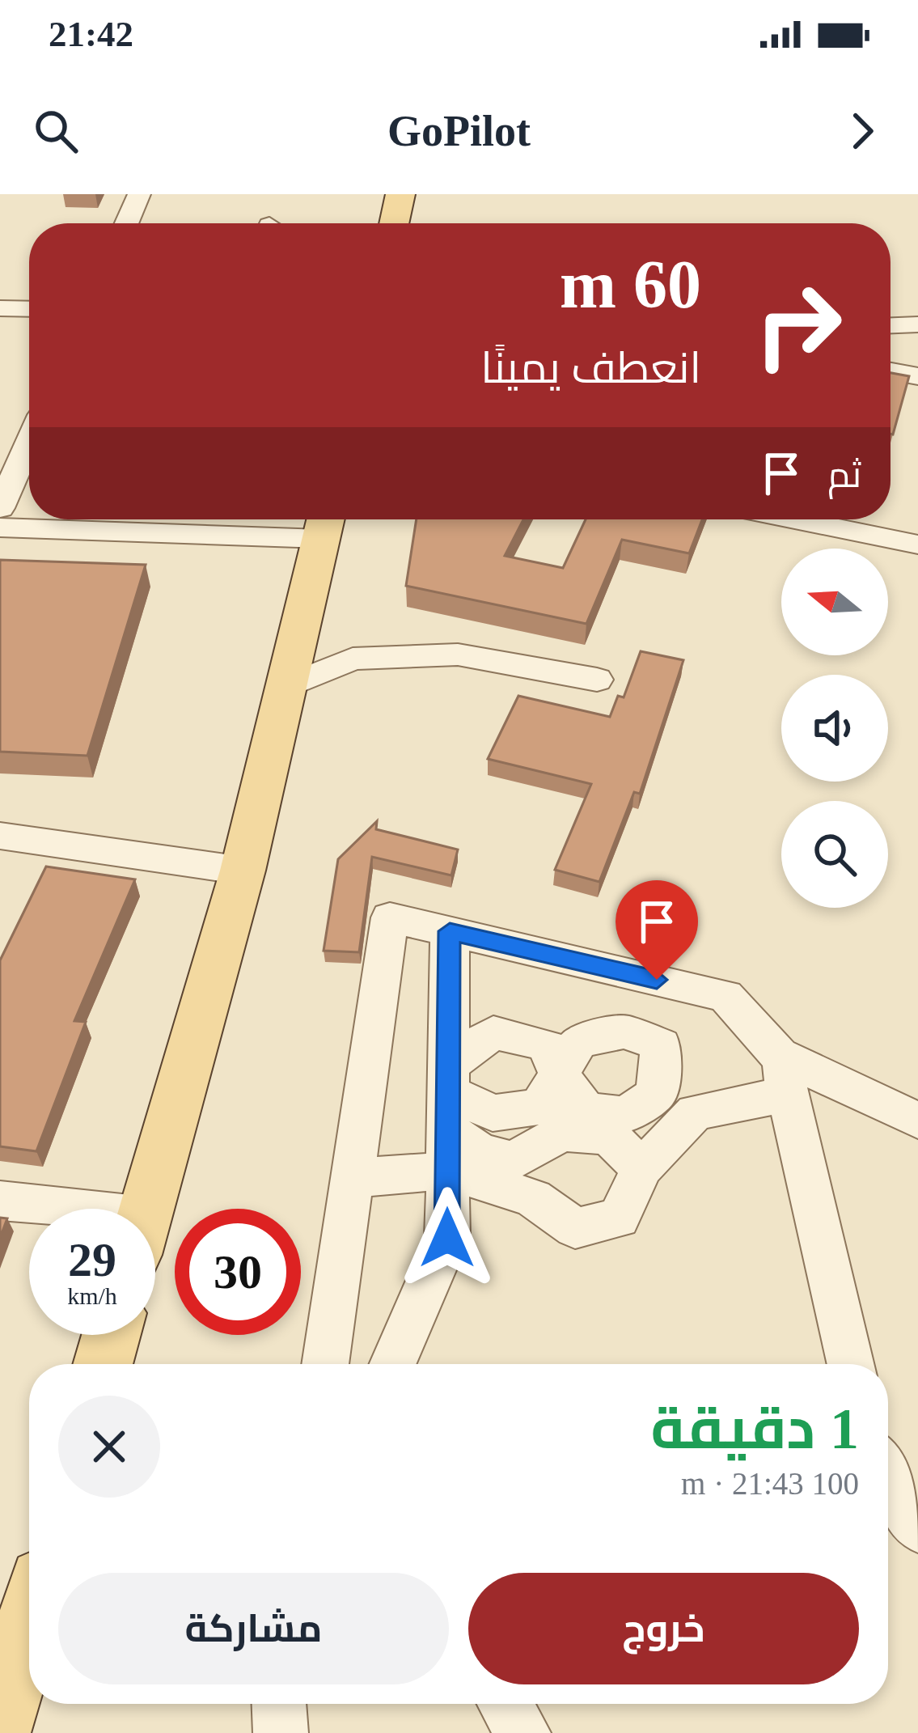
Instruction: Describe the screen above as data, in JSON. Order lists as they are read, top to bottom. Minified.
{"north":"left","page":{"status":"21:42","header":"GoPilot","turn":["60 m","انعطف يمينًا"],"then":"ثم","speed":"29 km/h","limit":"30","heading":["1 دقيقة","100 m · 21:43"],"buttons":["خروج","مشاركة"]}}
